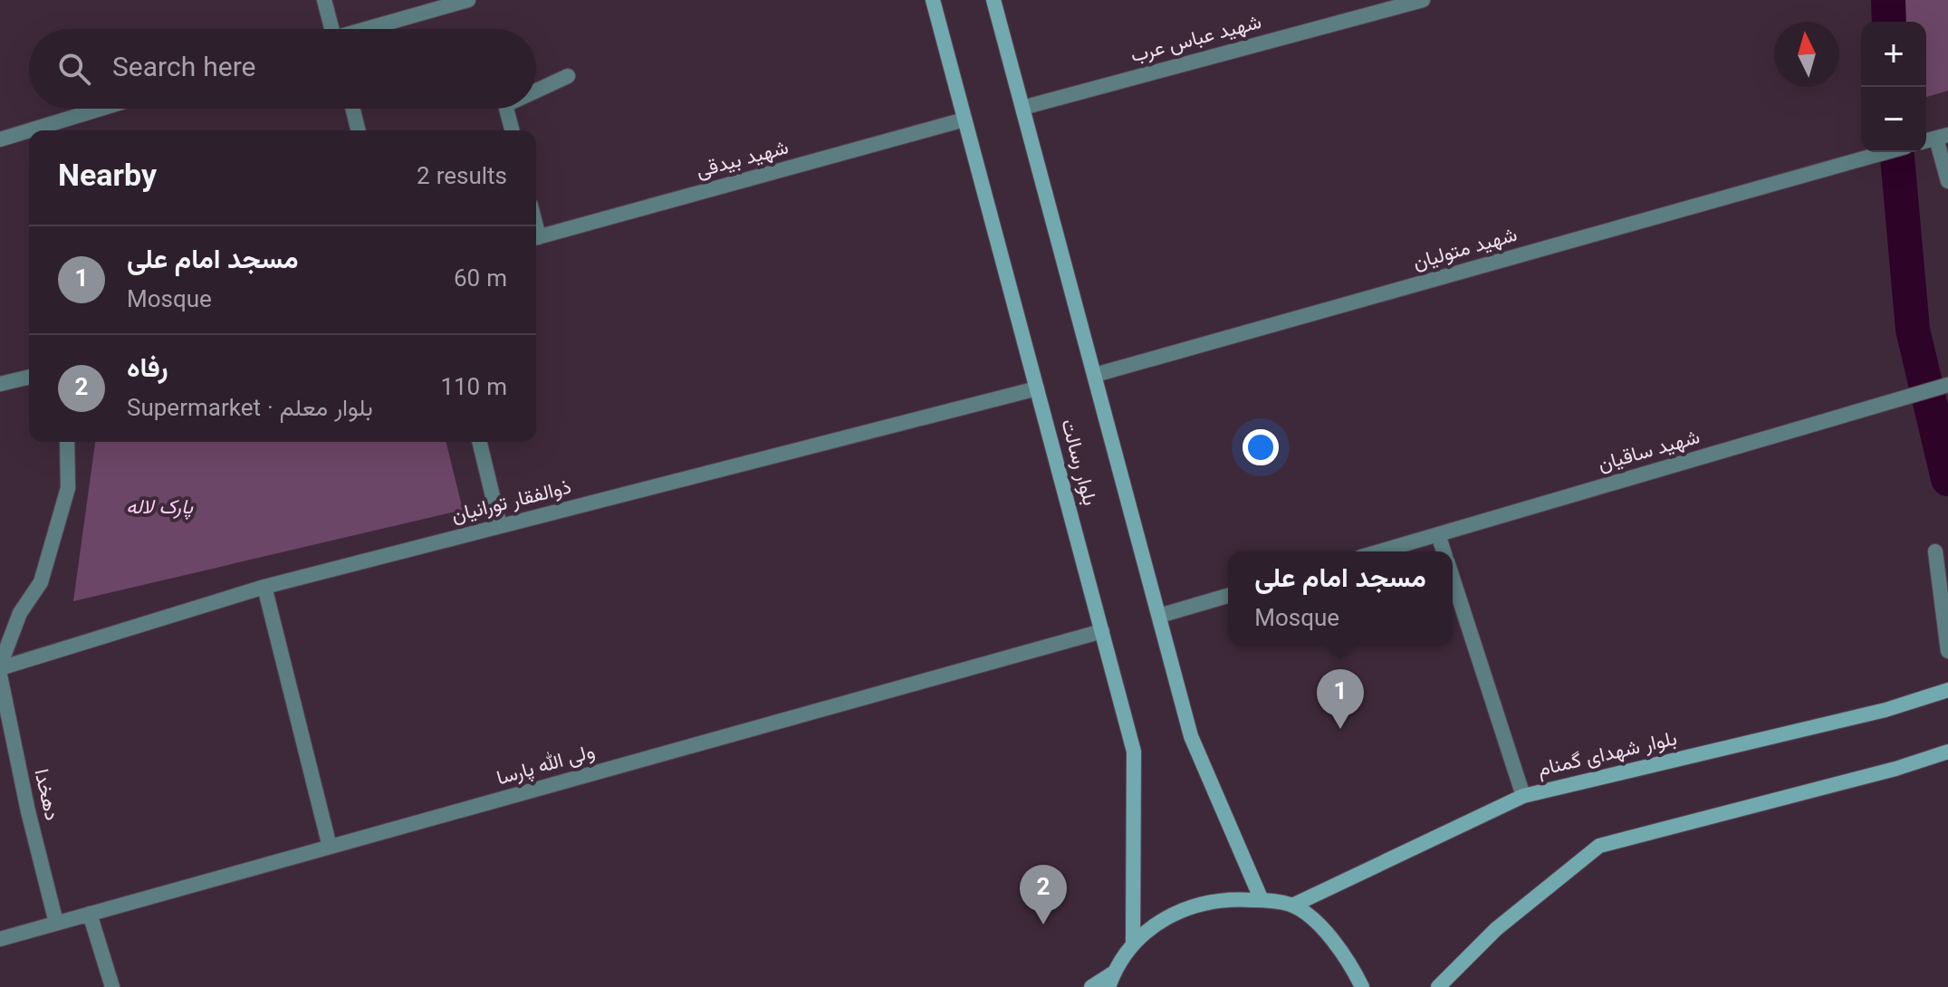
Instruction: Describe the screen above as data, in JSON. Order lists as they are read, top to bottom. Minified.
{"streets":{"main road":["بلوار رسالت","بلوار شهدای گمنام"],"street":["شهید عباس عرب","شهید بیدقی","شهید متولیان","شهید ساقیان","ذوالفقار تورانیان","ولی الله پارسا","دهخدا"]},"crossings":[["شهید عباس عرب","بلوار رسالت"],["شهید بیدقی","بلوار رسالت"],["شهید متولیان","بلوار رسالت"],["بلوار رسالت","ذوالفقار تورانیان"],["بلوار رسالت","ولی الله پارسا"],["ولی الله پارسا","دهخدا"]],"parks":["پارک لاله"],"north":"top","page":{"map_buttons":["+","−"],"search":"Search here","heading":["Nearby","2 results"],"list":[{"mark":"1","name":"مسجد امام علی","note":"Mosque","value":"60 m"},{"mark":"2","name":"رفاه","note":"Supermarket · بلوار معلم","value":"110 m"}],"popup":["مسجد امام علی","Mosque"],"pins":["1","2"]}}
